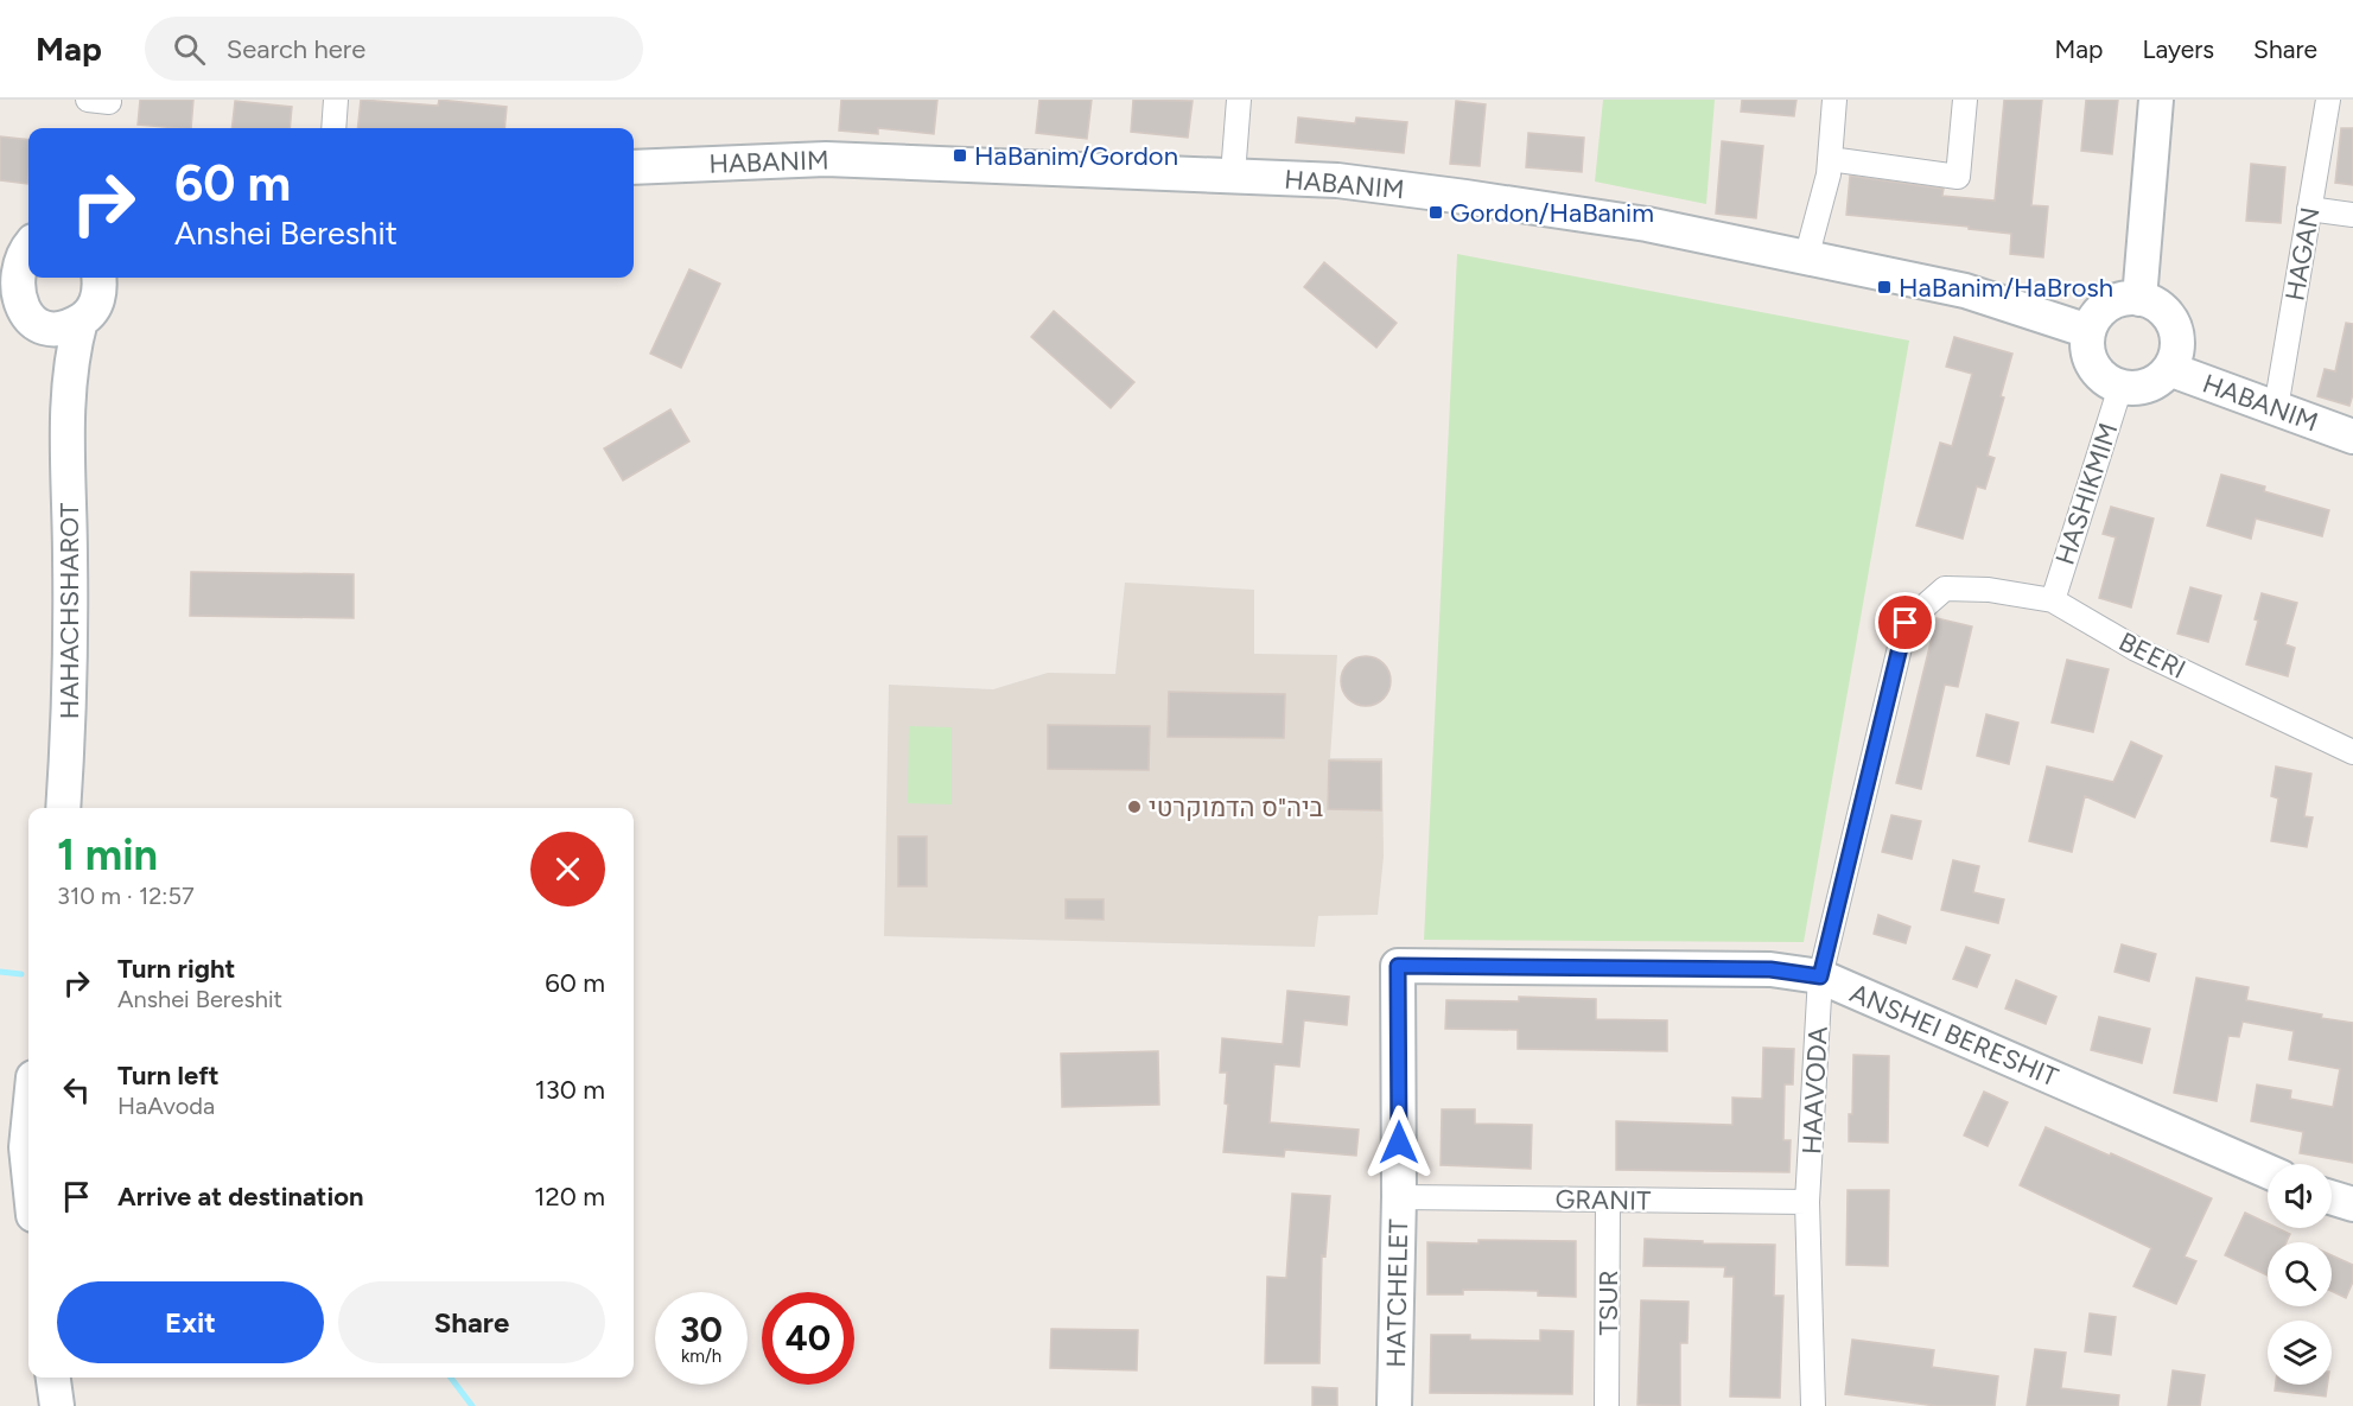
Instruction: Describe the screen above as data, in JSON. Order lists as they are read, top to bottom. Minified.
{"streets":{"street":["HABANIM","HAGAN","HASHIKMIM","HAHACHSHAROT","BEERI","ANSHEI BERESHIT","HAAVODA","GRANIT","HATCHELET","TSUR"]},"crossings":[["HABANIM","HAGAN"],["HABANIM","HASHIKMIM"],["HASHIKMIM","BEERI"],["BEERI","HAAVODA"],["ANSHEI BERESHIT","HAAVODA"],["ANSHEI BERESHIT","HATCHELET"],["HAAVODA","GRANIT"],["GRANIT","HATCHELET"],["GRANIT","TSUR"]],"places":{"transit":["HaBanim/Gordon","Gordon/HaBanim","HaBanim/HaBrosh"],"other":["ביה\"ס הדמוקרטי"]},"page":{"header":"Map","search":"Search here","nav":["Map","Layers","Share"],"turn":["60 m","Anshei Bereshit"],"heading":["1 min","310 m · 12:57"],"list":[{"name":"Turn right","note":"Anshei Bereshit","value":"60 m"},{"name":"Turn left","note":"HaAvoda","value":"130 m"},{"name":"Arrive at destination","value":"120 m"}],"buttons":["Exit","Share"],"speed":"30 km/h","limit":"40"}}
